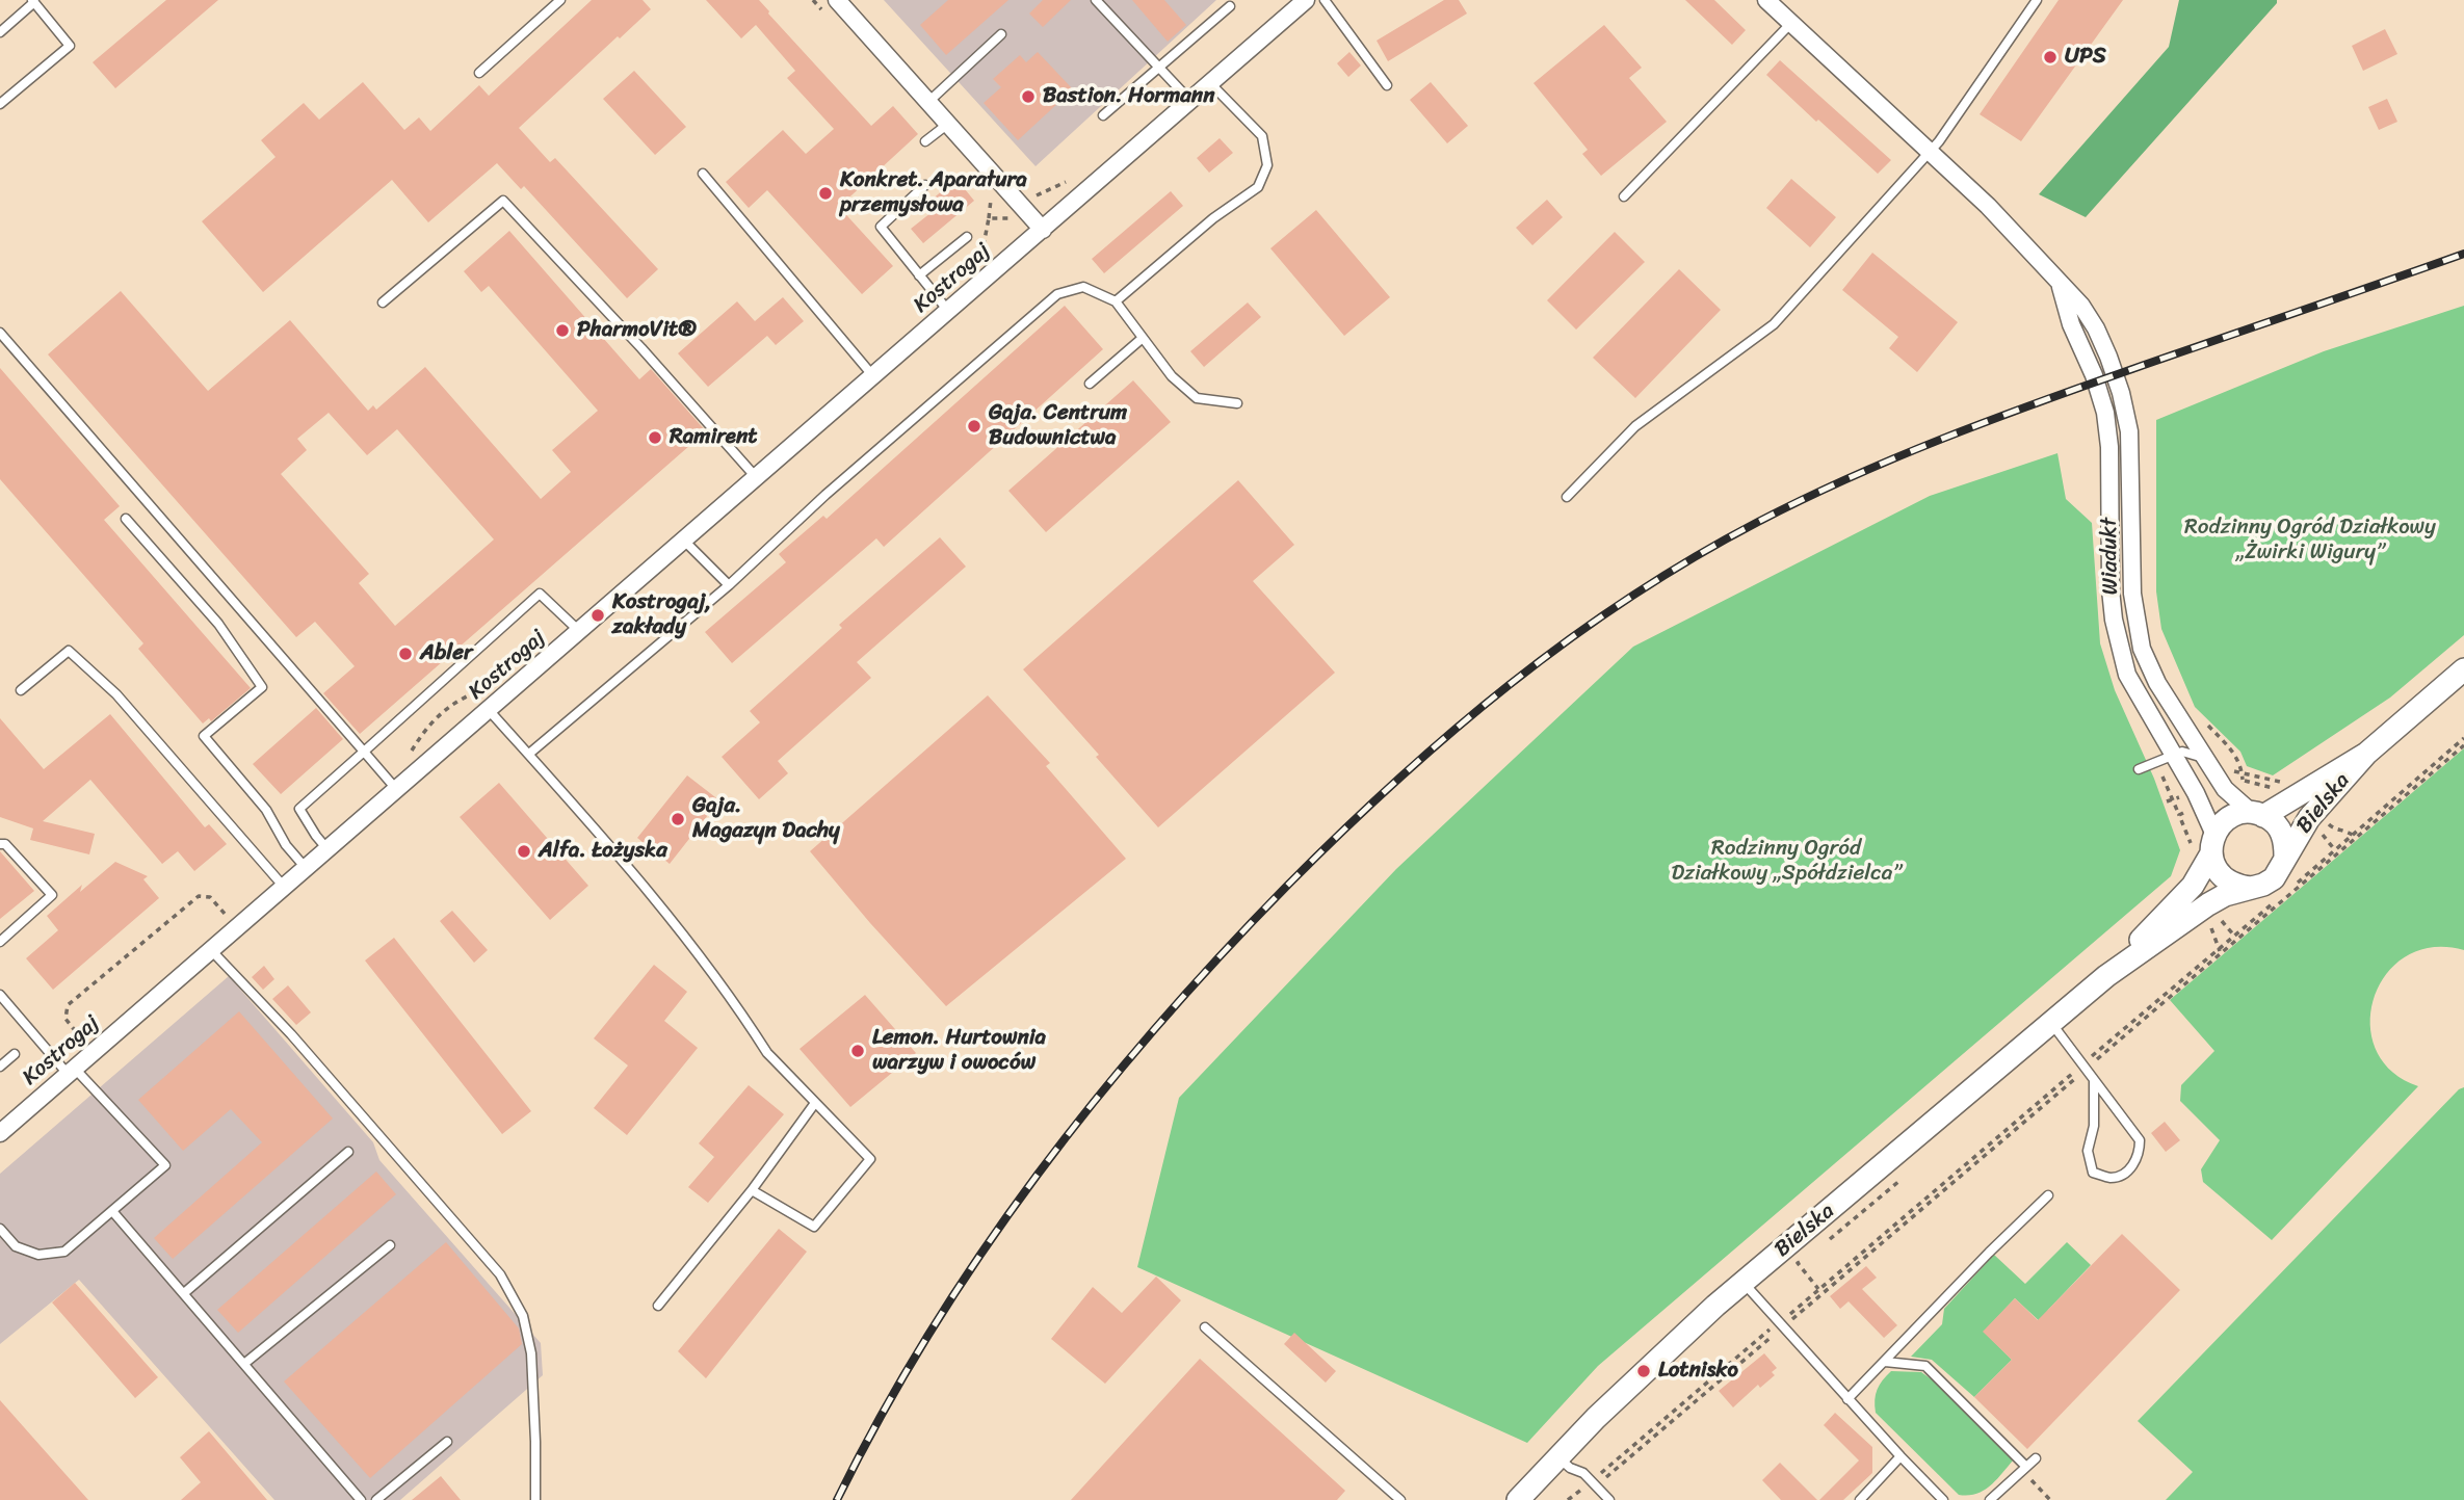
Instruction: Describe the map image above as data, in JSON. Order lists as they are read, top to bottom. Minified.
{"streets":{"main road":["Bielska"],"street":["Kostrogaj","Wiadukt"]},"crossings":[["Wiadukt","Bielska"]],"parks":["Rodzinny Ogród Działkowy „Żwirki Wigury”","Rodzinny Ogród Działkowy „Spółdzielca”"],"places":["UPS","Bastion. Hormann","Konkret. Aparatura przemysłowa","PharmoVit®","Gaja. Centrum Budownictwa","Ramirent","Kostrogaj, zakłady","Abler","Gaja. Magazyn Dachy","Alfa. Łożyska","Lemon. Hurtownia warzyw i owoców","Lotnisko"]}
